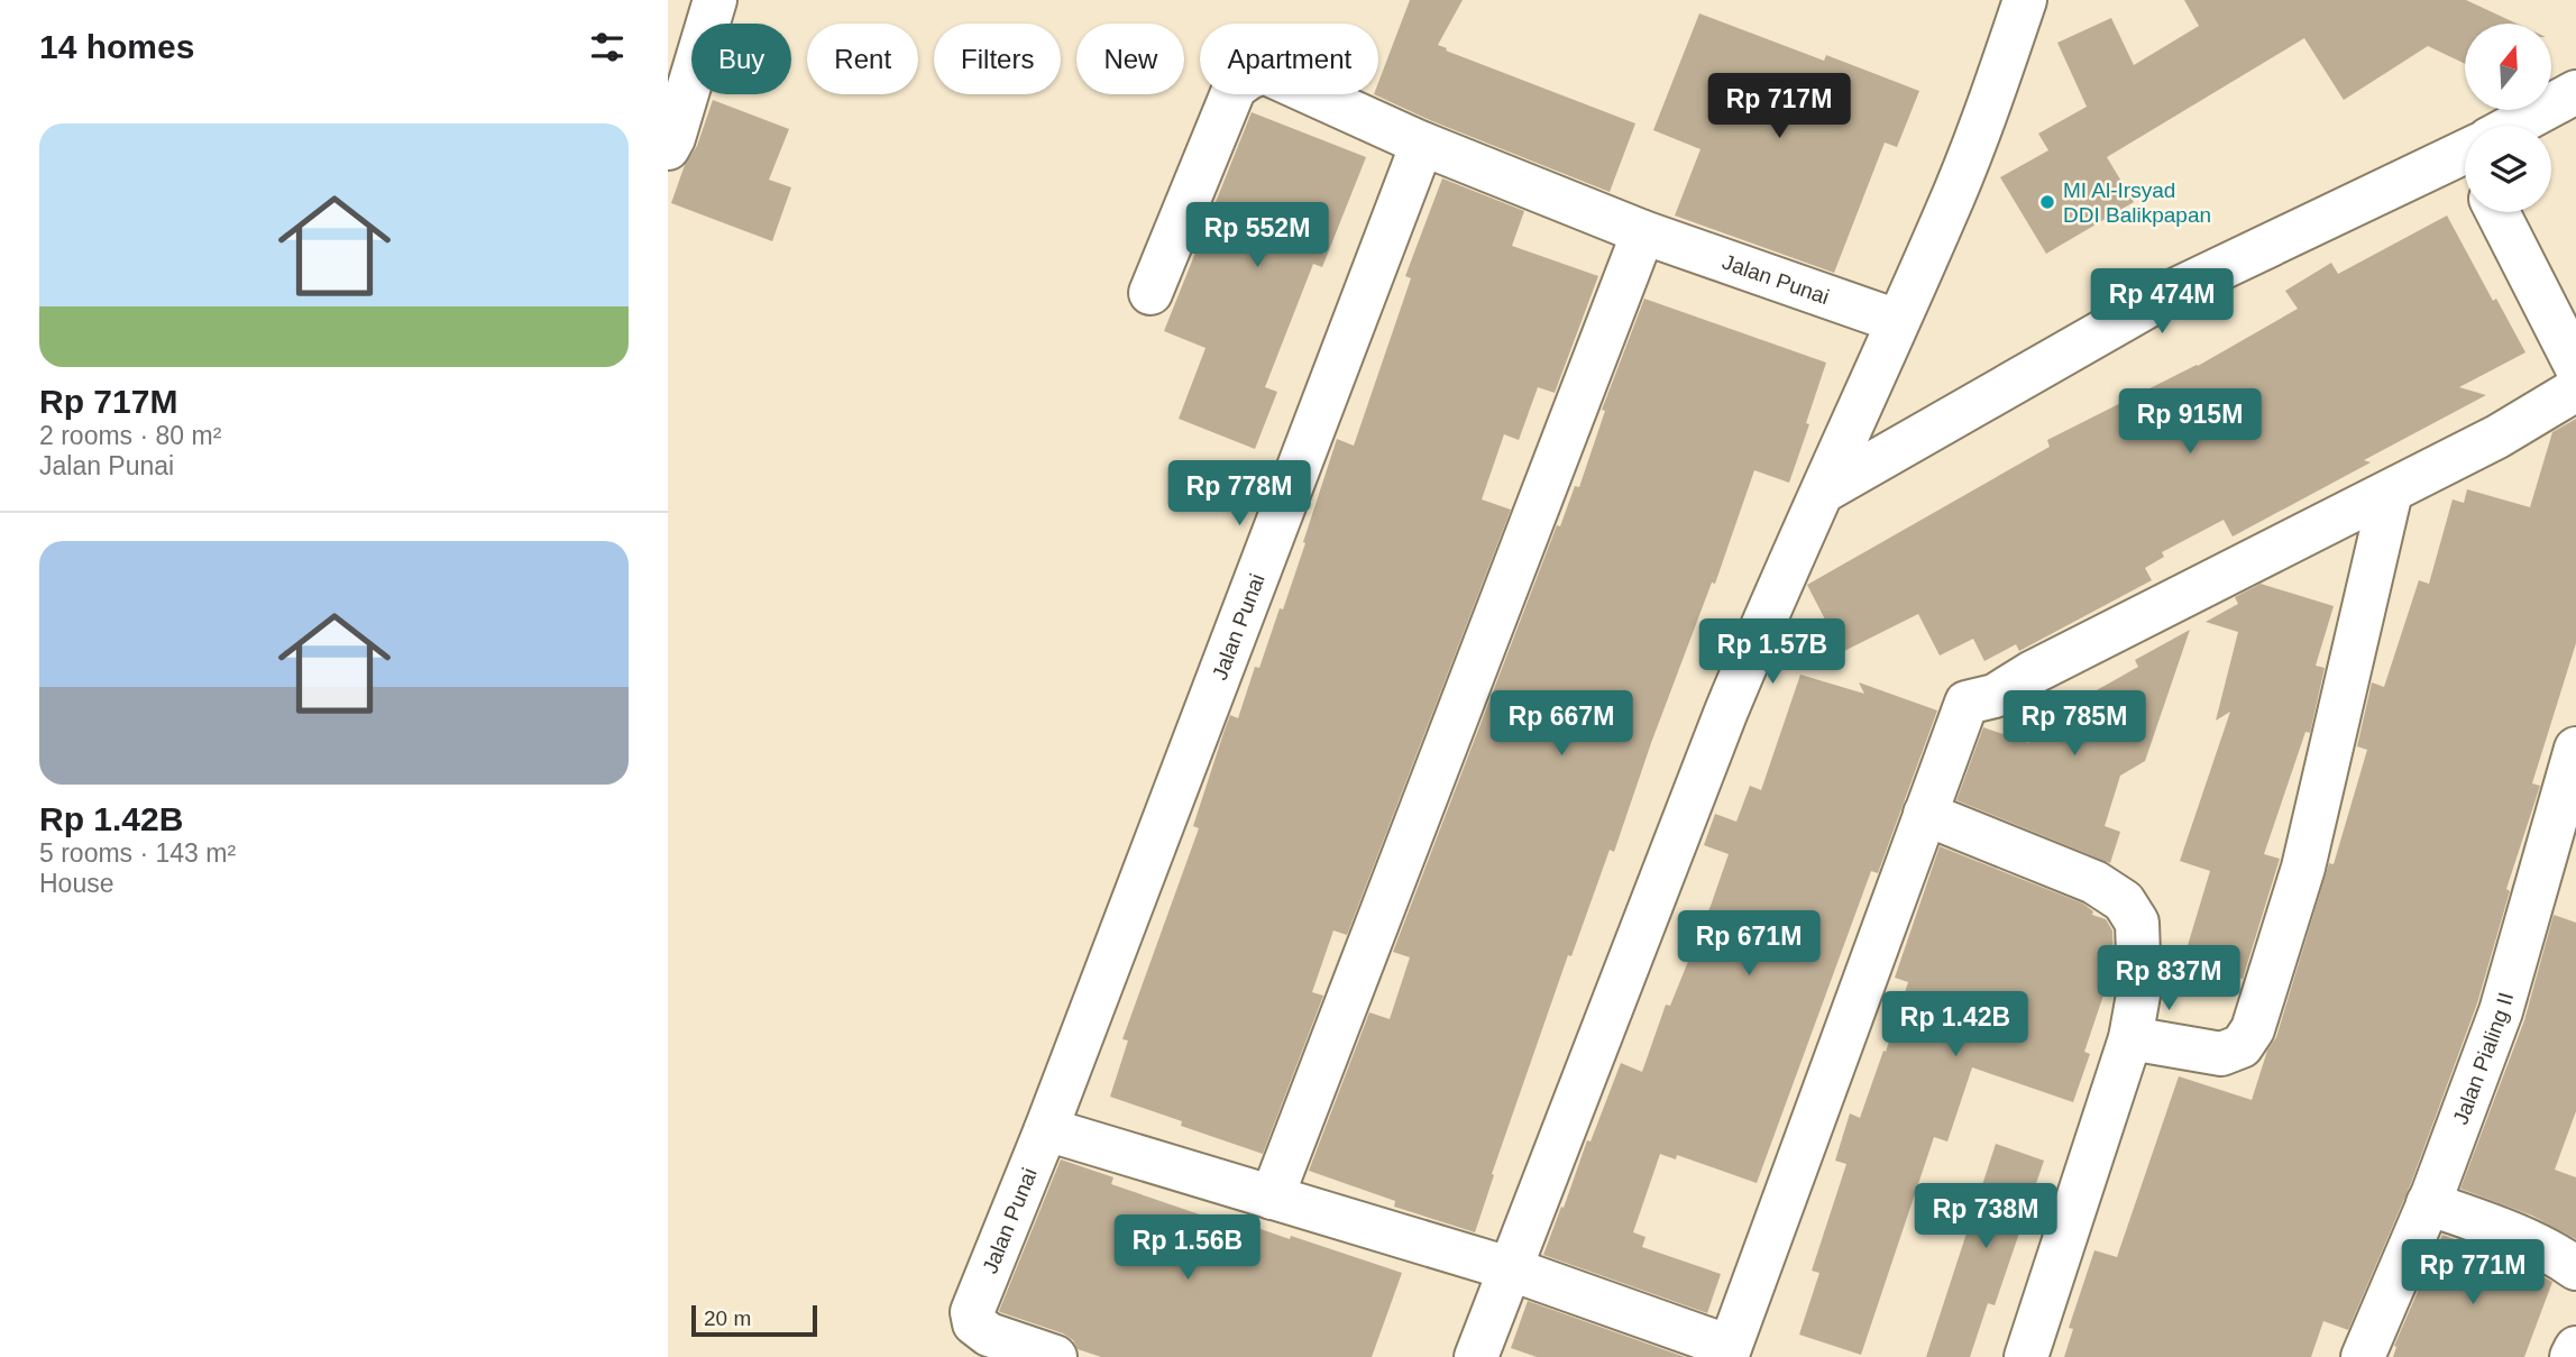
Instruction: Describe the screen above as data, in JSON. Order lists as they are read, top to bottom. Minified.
{"streets":{"street":["Jalan Punai","Jalan Pialing II"]},"places":["MI Al-Irsyad DDI Balikpapan"],"scale_bar":"20 m","north":"top","page":{"heading":"14 homes","chip":["Buy","Rent","Filters","New","Apartment"],"price":["Rp 717M","Rp 552M","Rp 474M","Rp 915M","Rp 778M","Rp 1.57B","Rp 667M","Rp 785M","Rp 671M","Rp 837M","Rp 1.42B","Rp 738M","Rp 1.56B","Rp 771M"],"list":[{"name":"Rp 717M","note":"2 rooms · 80 m² · Jalan Punai"},{"name":"Rp 1.42B","note":"5 rooms · 143 m² · House"}],"scale":"20 m"}}
